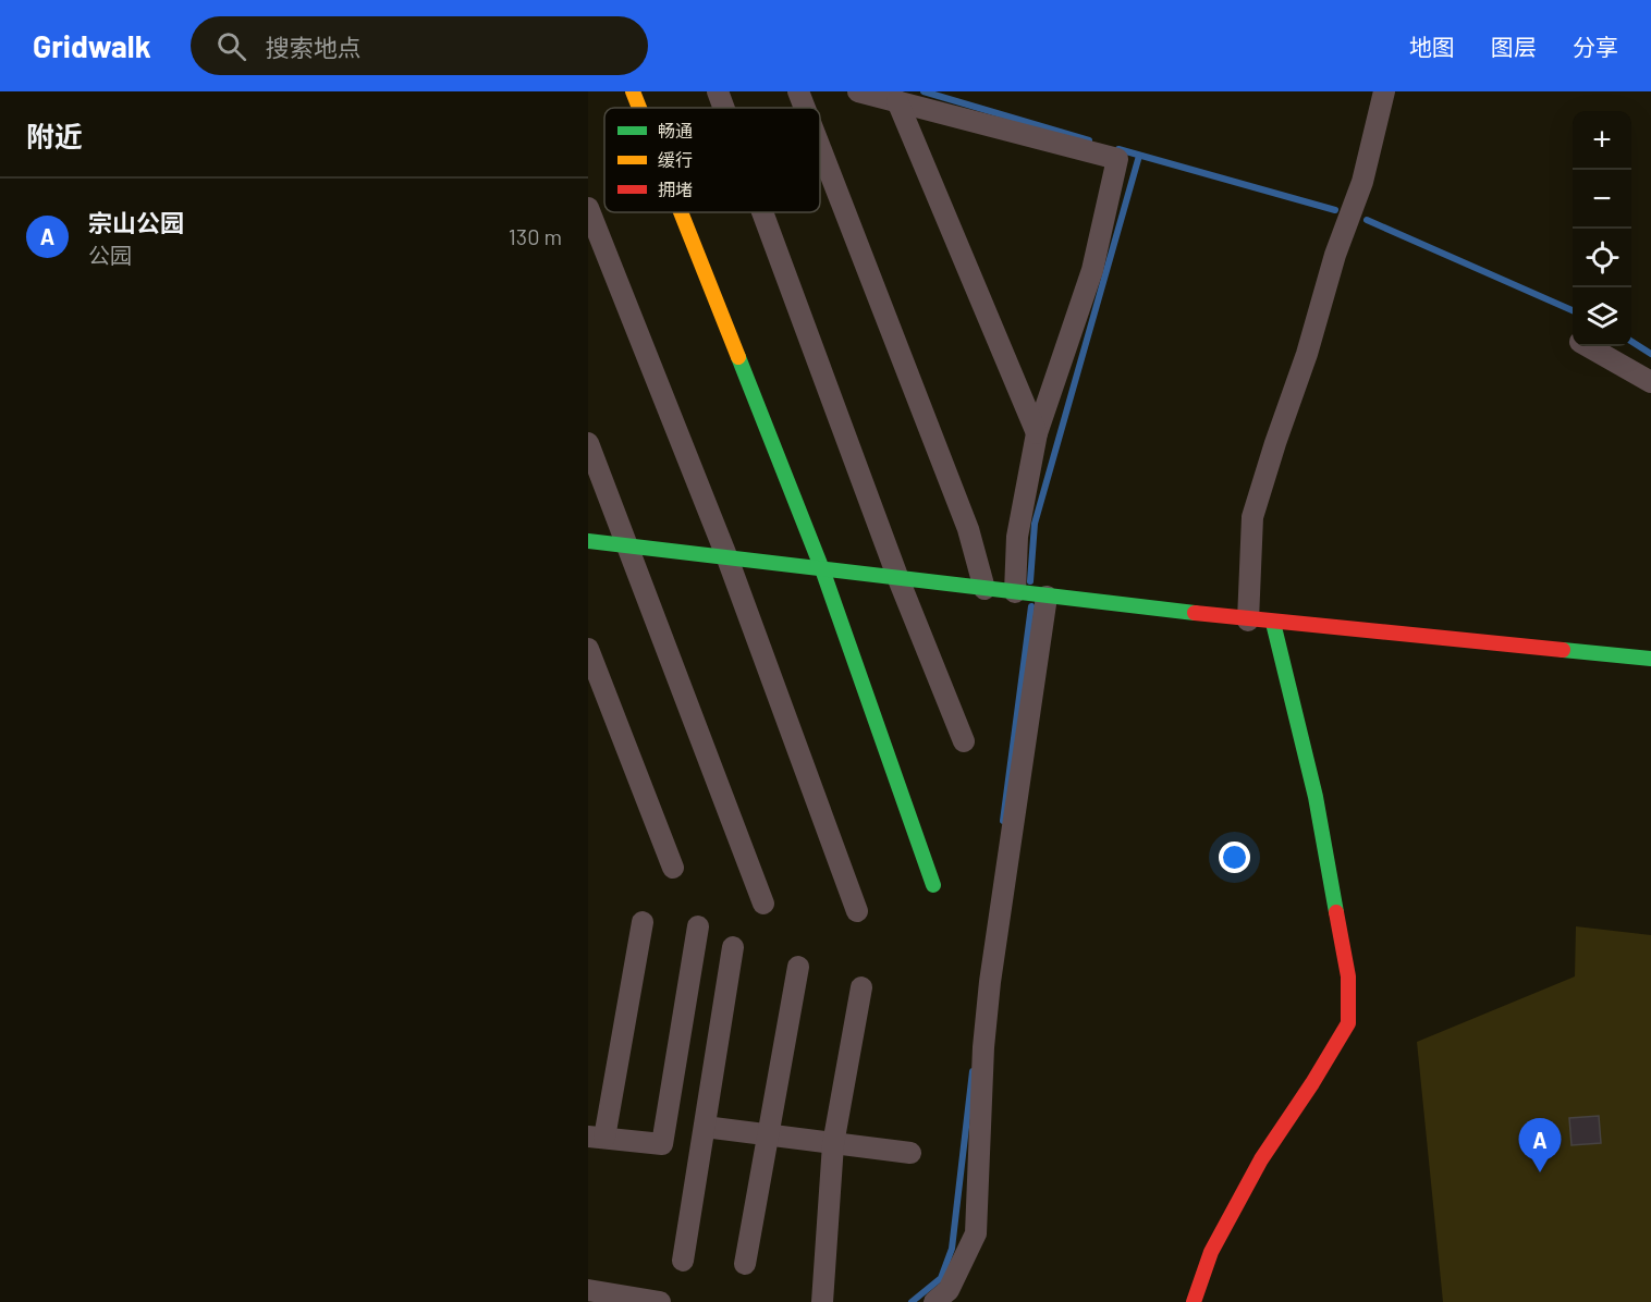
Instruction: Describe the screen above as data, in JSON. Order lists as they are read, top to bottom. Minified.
{"legend":["畅通","缓行","拥堵"],"page":{"header":"Gridwalk","search":"搜索地点","nav":["地图","图层","分享"],"heading":"附近","map_buttons":["+","−"],"list":[{"mark":"A","name":"宗山公园","note":"公园","value":"130 m"}],"pins":"A"}}
